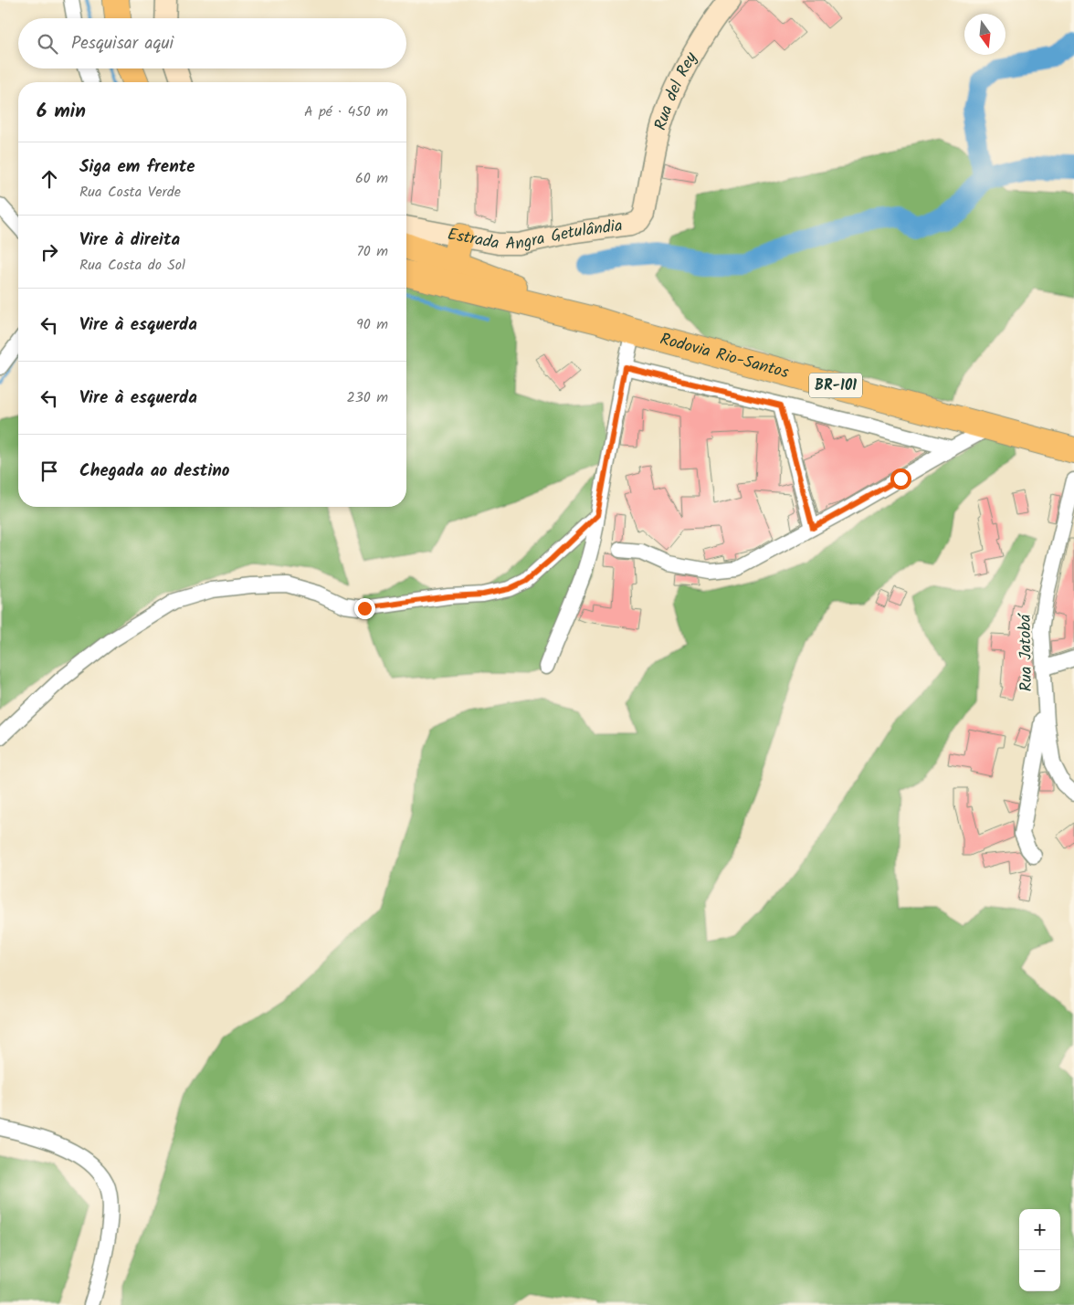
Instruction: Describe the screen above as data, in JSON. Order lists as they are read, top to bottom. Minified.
{"streets":{"highway":["Rodovia Rio-Santos","BR-101"],"street":["Rua del Rey","Estrada Angra Getulândia","Rua Jatobá"]},"crossings":[["Rua del Rey","Estrada Angra Getulândia"]],"north":"bottom","page":{"search":"Pesquisar aqui","heading":["6 min","A pé · 450 m"],"list":[["Siga em frente","Rua Costa Verde","60 m"],["Vire à direita","Rua Costa do Sol","70 m"],["Vire à esquerda","90 m"],["Vire à esquerda","230 m"],"Chegada ao destino"],"map_buttons":["+","−"]}}
